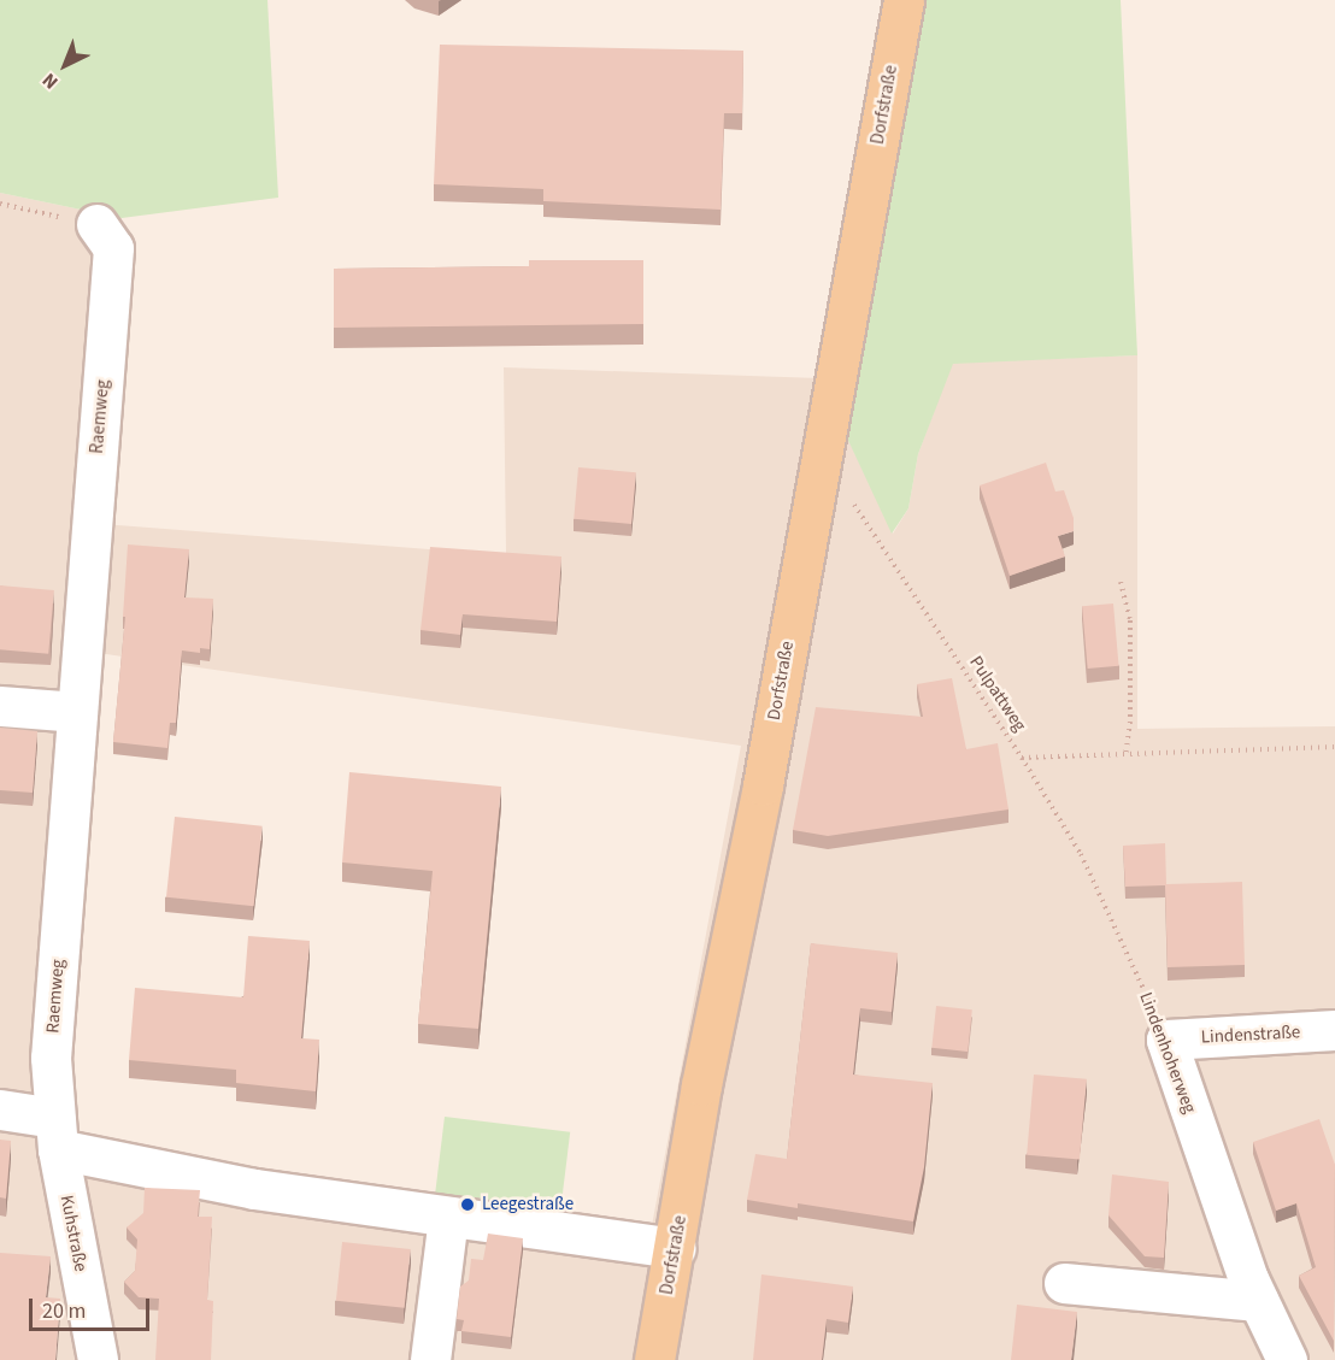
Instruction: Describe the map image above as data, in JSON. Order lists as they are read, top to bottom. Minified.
{"streets":{"main road":["Dorfstraße"],"street":["Raemweg","Lindenstraße","Lindenhoherweg","Kuhstraße"],"path":["Pulpattweg"]},"crossings":[["Dorfstraße","Pulpattweg"],["Raemweg","Kuhstraße"],["Pulpattweg","Lindenhoherweg"],["Lindenstraße","Lindenhoherweg"]],"places":["Leegestraße"],"scale_bar":"20 m","north":"bottom left"}
